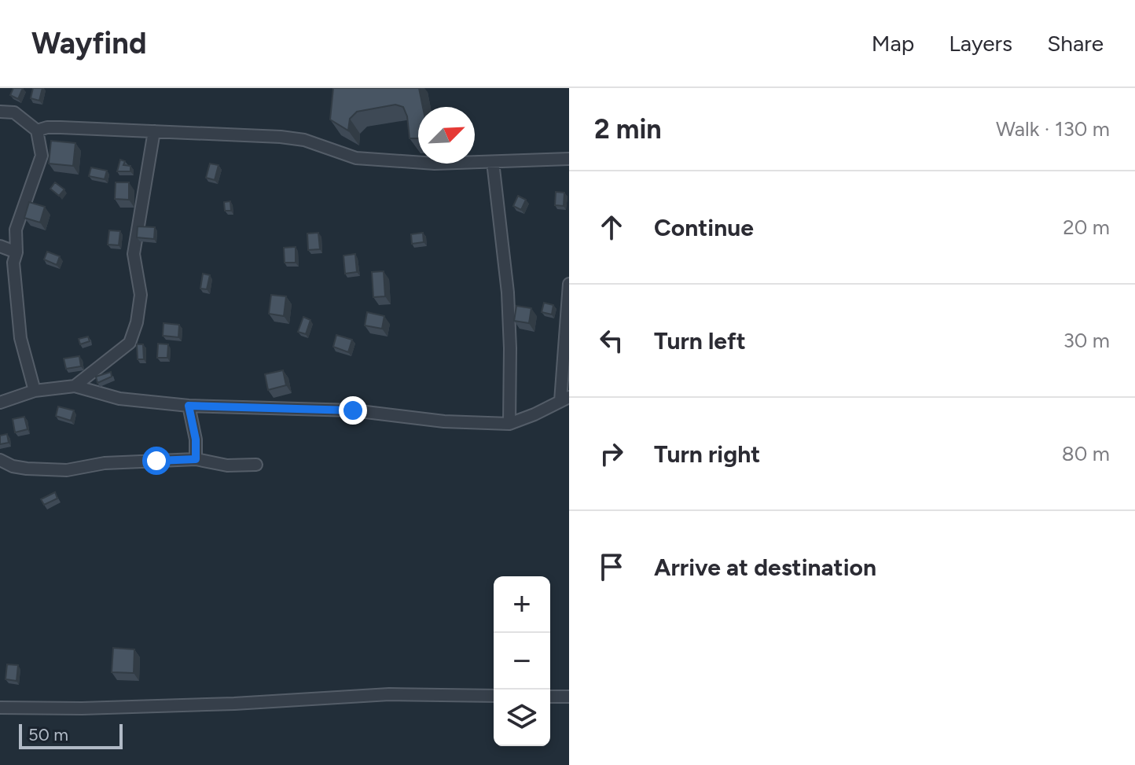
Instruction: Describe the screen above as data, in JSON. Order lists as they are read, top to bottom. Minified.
{"scale_bar":"50 m","north":"top right","page":{"header":"Wayfind","nav":["Map","Layers","Share"],"heading":["2 min","Walk · 130 m"],"list":[["Continue","20 m"],["Turn left","30 m"],["Turn right","80 m"],"Arrive at destination"],"map_buttons":["+","−"],"scale":"50 m"}}
